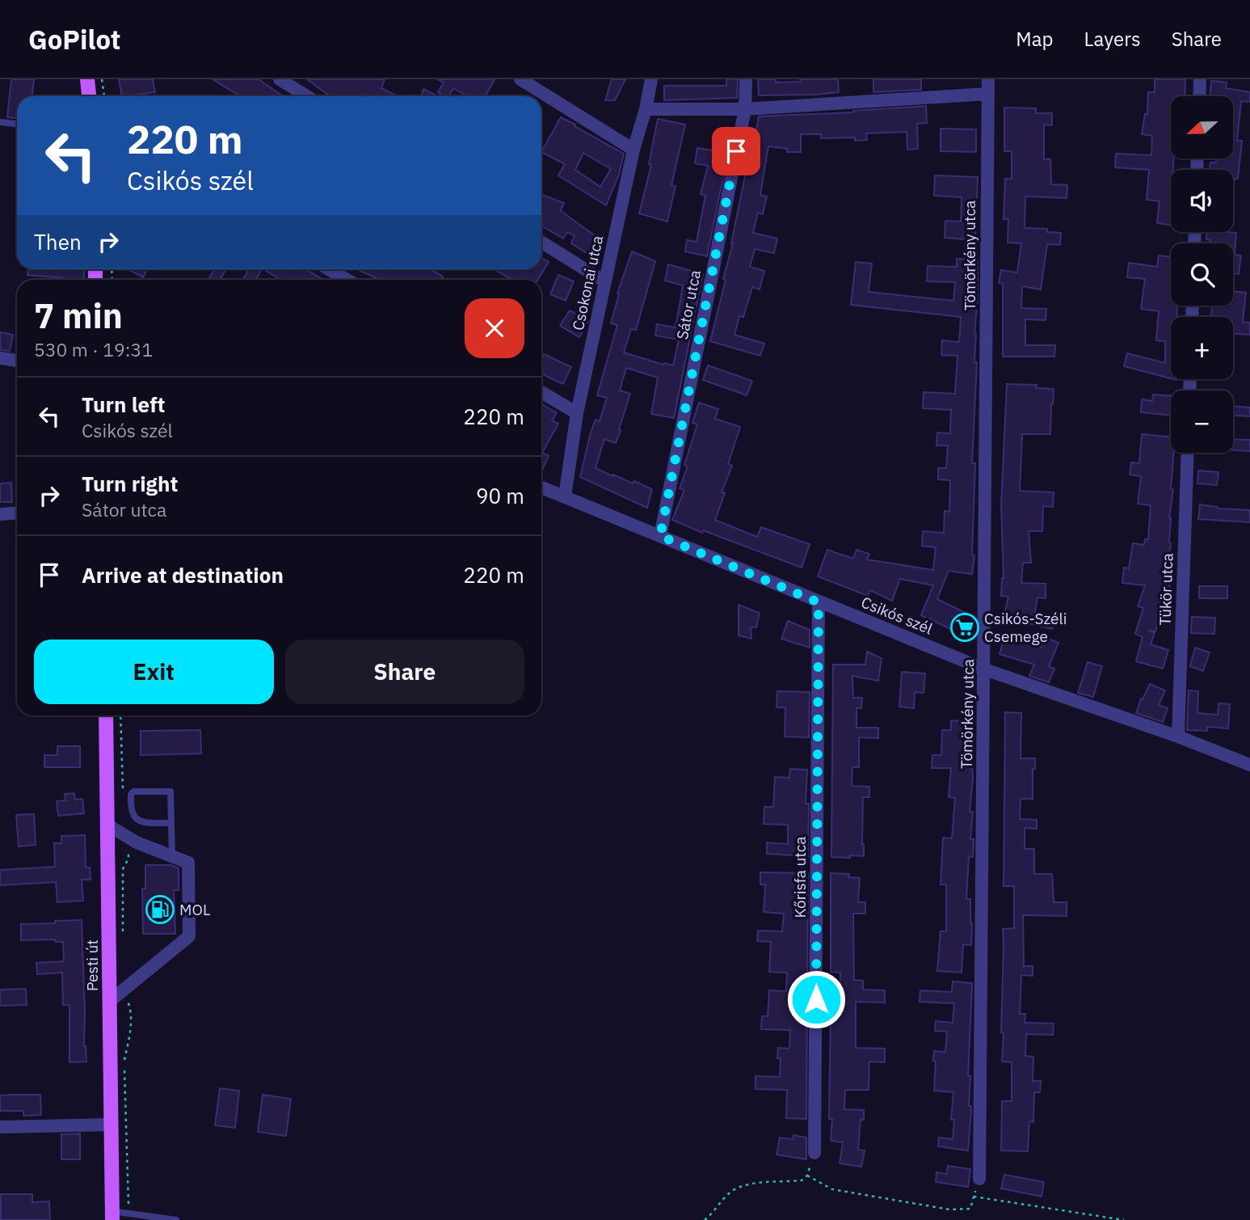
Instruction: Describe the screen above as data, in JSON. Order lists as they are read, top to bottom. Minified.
{"streets":{"main road":["Pesti út"],"street":["Tömörkény utca","Csokonai utca","Sátor utca","Tükör utca","Csikós szél","Kőrisfa utca"]},"crossings":[["Tömörkény utca","Csikós szél"],["Csokonai utca","Csikós szél"],["Sátor utca","Csikós szél"],["Tükör utca","Csikós szél"],["Csikós szél","Kőrisfa utca"]],"places":{"supermarket":["Csikós-Széli Csemege"],"fuel station":["MOL"]},"north":"left","page":{"header":"GoPilot","nav":["Map","Layers","Share"],"map_buttons":["+","−"],"turn":["220 m","Csikós szél"],"then":"Then","heading":["7 min","530 m · 19:31"],"list":[{"name":"Turn left","note":"Csikós szél","value":"220 m"},{"name":"Turn right","note":"Sátor utca","value":"90 m"},{"name":"Arrive at destination","value":"220 m"}],"buttons":["Exit","Share"]}}
